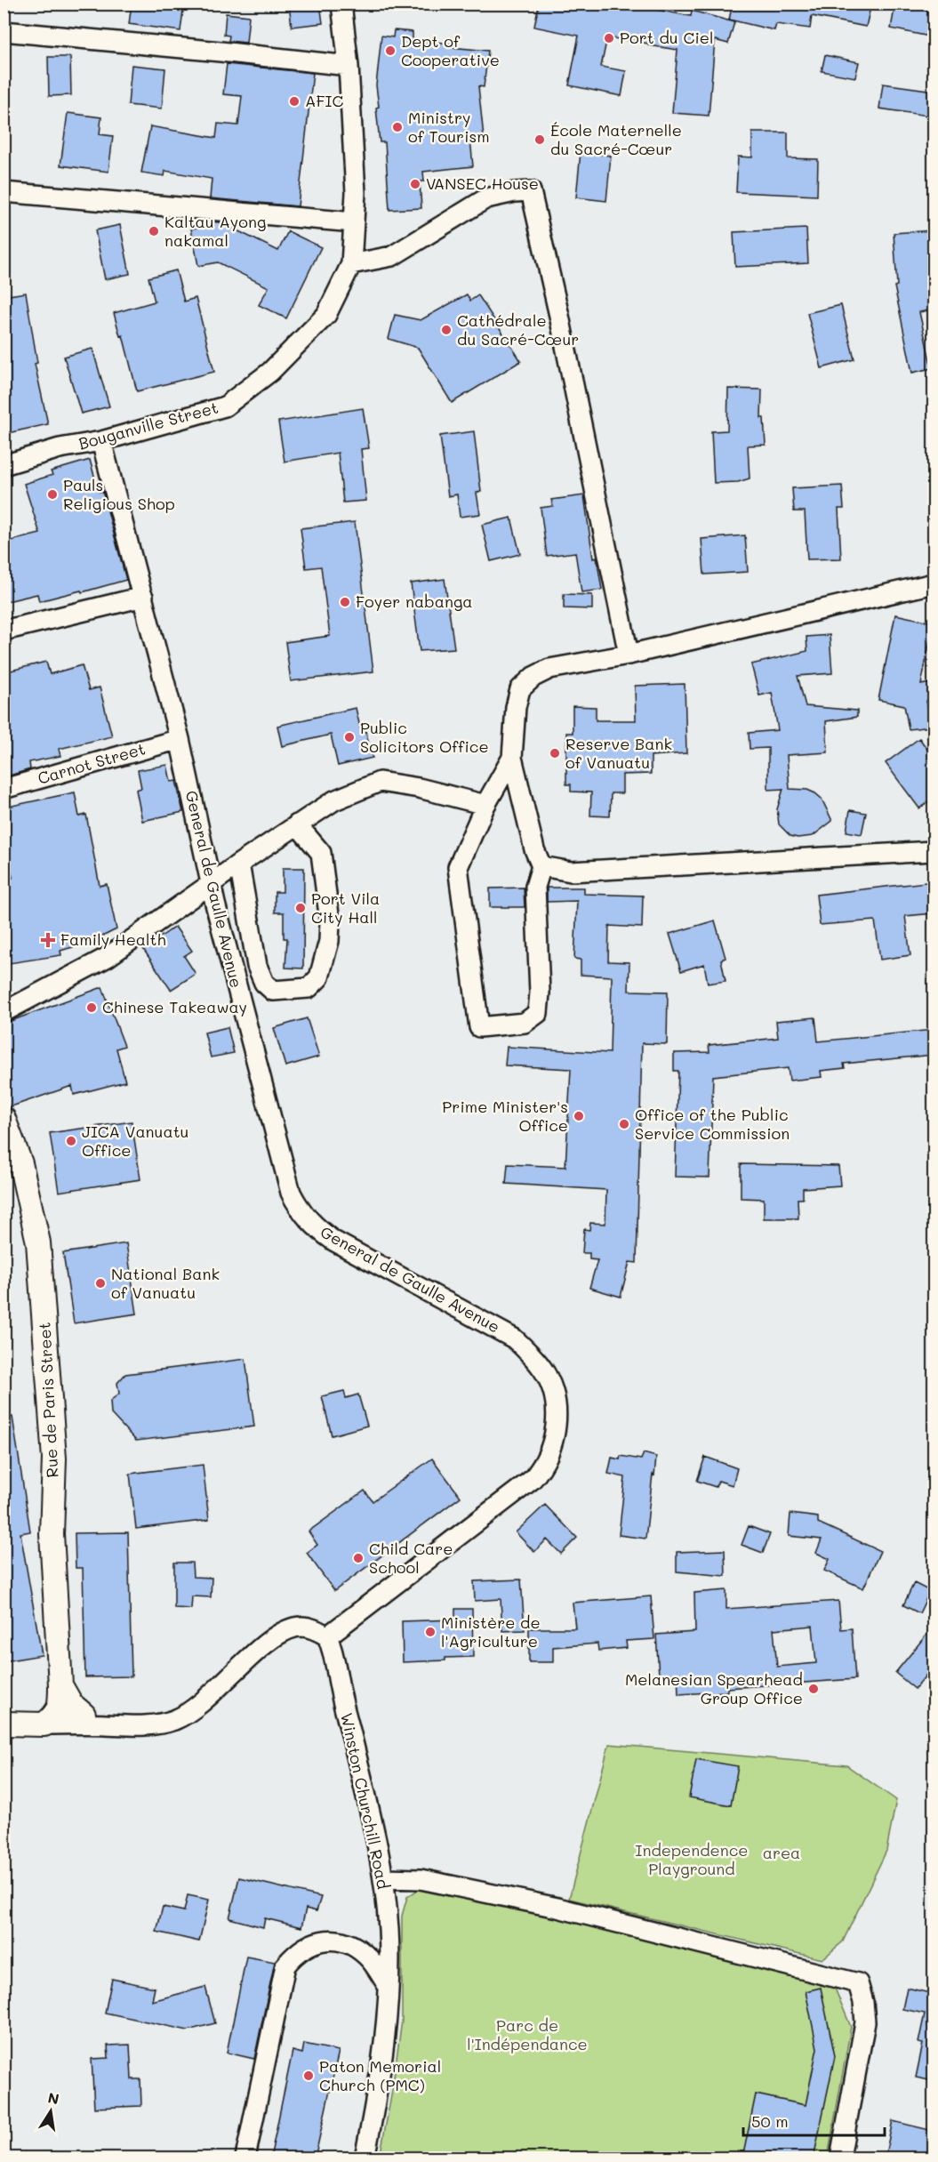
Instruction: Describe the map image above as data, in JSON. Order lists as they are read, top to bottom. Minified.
{"streets":{"street":["Bouganville Street","Carnot Street","General de Gaulle Avenue","Rue de Paris Street","Winston Churchill Road"]},"crossings":[["Bouganville Street","General de Gaulle Avenue"],["Carnot Street","General de Gaulle Avenue"],["General de Gaulle Avenue","Winston Churchill Road"]],"parks":["Independence Playground","area","Parc de l'Indépendance"],"places":{"other":["Port du Ciel","Dept of Cooperative","AFIC","Ministry of Tourism","École Maternelle du Sacré-Cœur","VANSEC House","Kaltau Ayong nakamal","Cathédrale du Sacré-Cœur","Pauls Religious Shop","Foyer nabanga","Public Solicitors Office","Reserve Bank of Vanuatu","Port Vila City Hall","Chinese Takeaway","Prime Minister's Office","Office of the Public Service Commission","JICA Vanuatu Office","National Bank of Vanuatu","Child Care School","Ministère de l'Agriculture","Melanesian Spearhead Group Office","Paton Memorial Church (PMC)"],"health":["Family Health"]},"scale_bar":"50 m","north":"top"}
